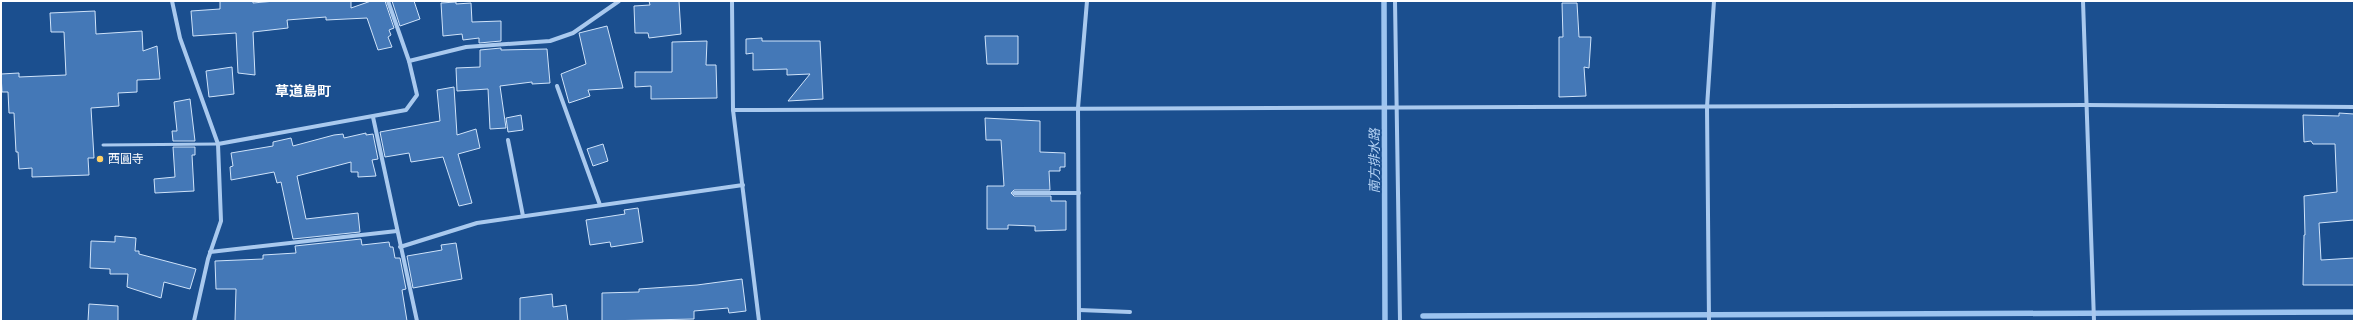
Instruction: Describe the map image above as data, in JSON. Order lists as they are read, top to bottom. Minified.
{"districts":["草道島町"],"water":["南方排水路"],"places":["西圓寺"]}
